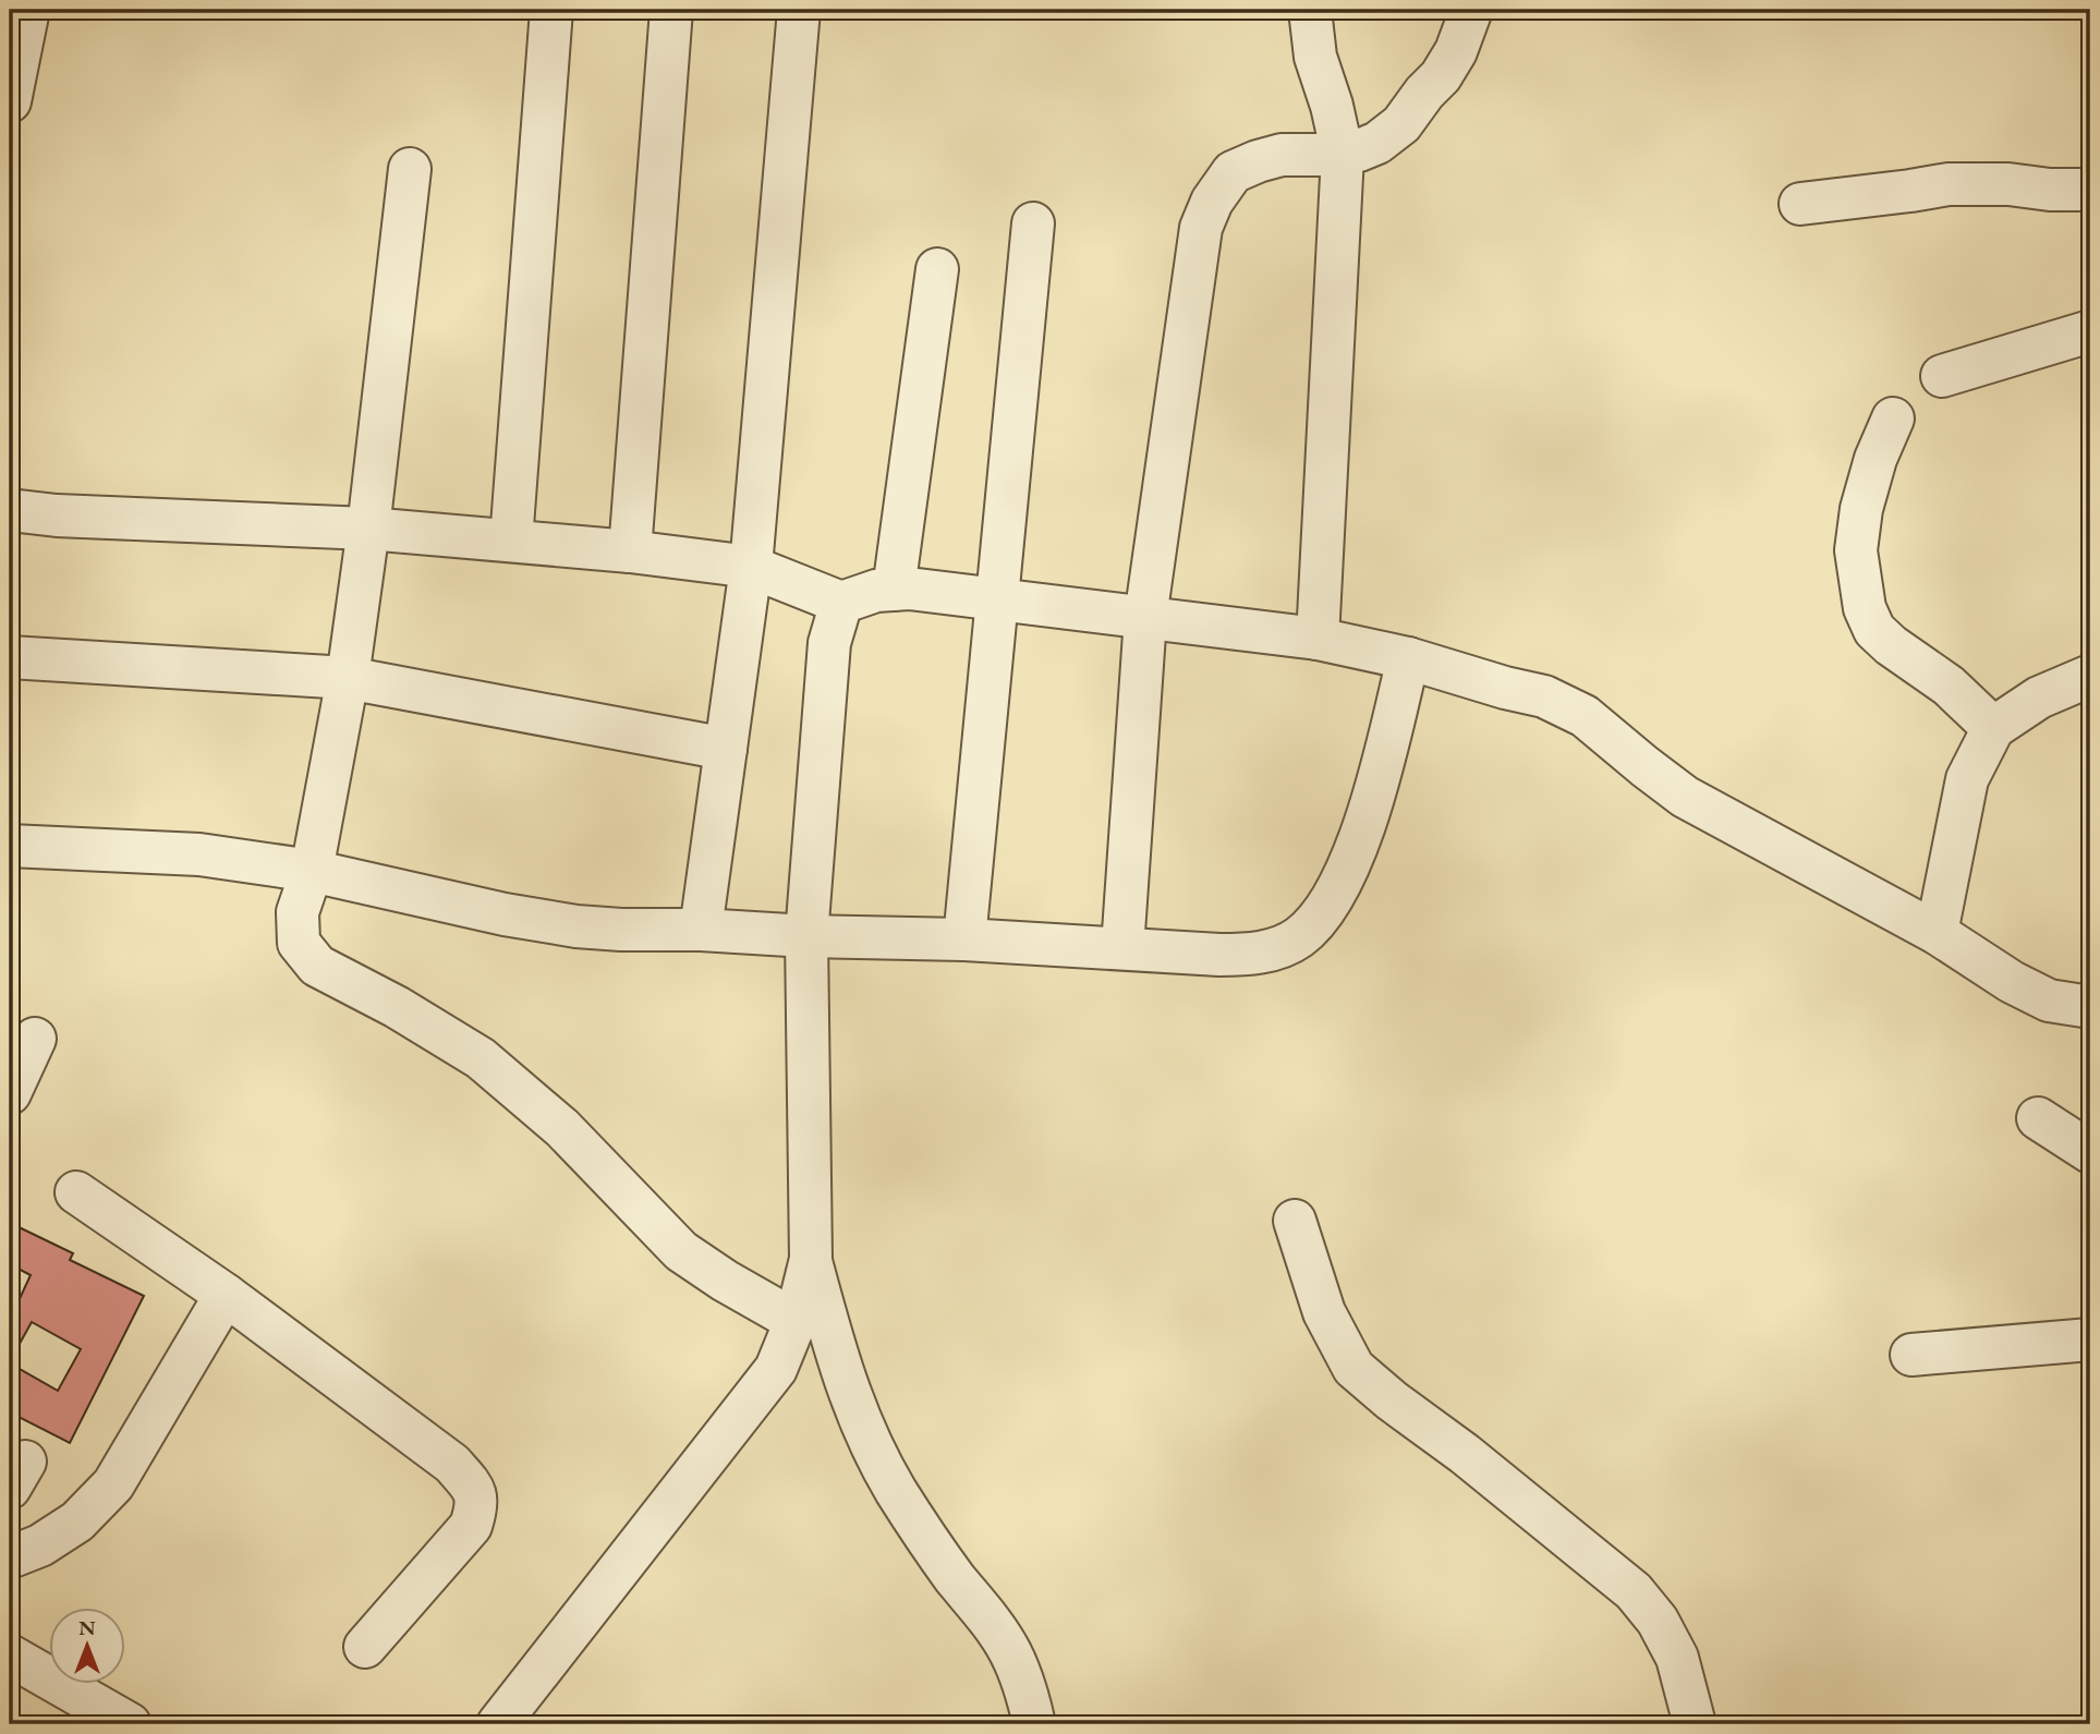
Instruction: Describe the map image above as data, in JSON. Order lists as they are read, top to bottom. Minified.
{"north":"top"}
